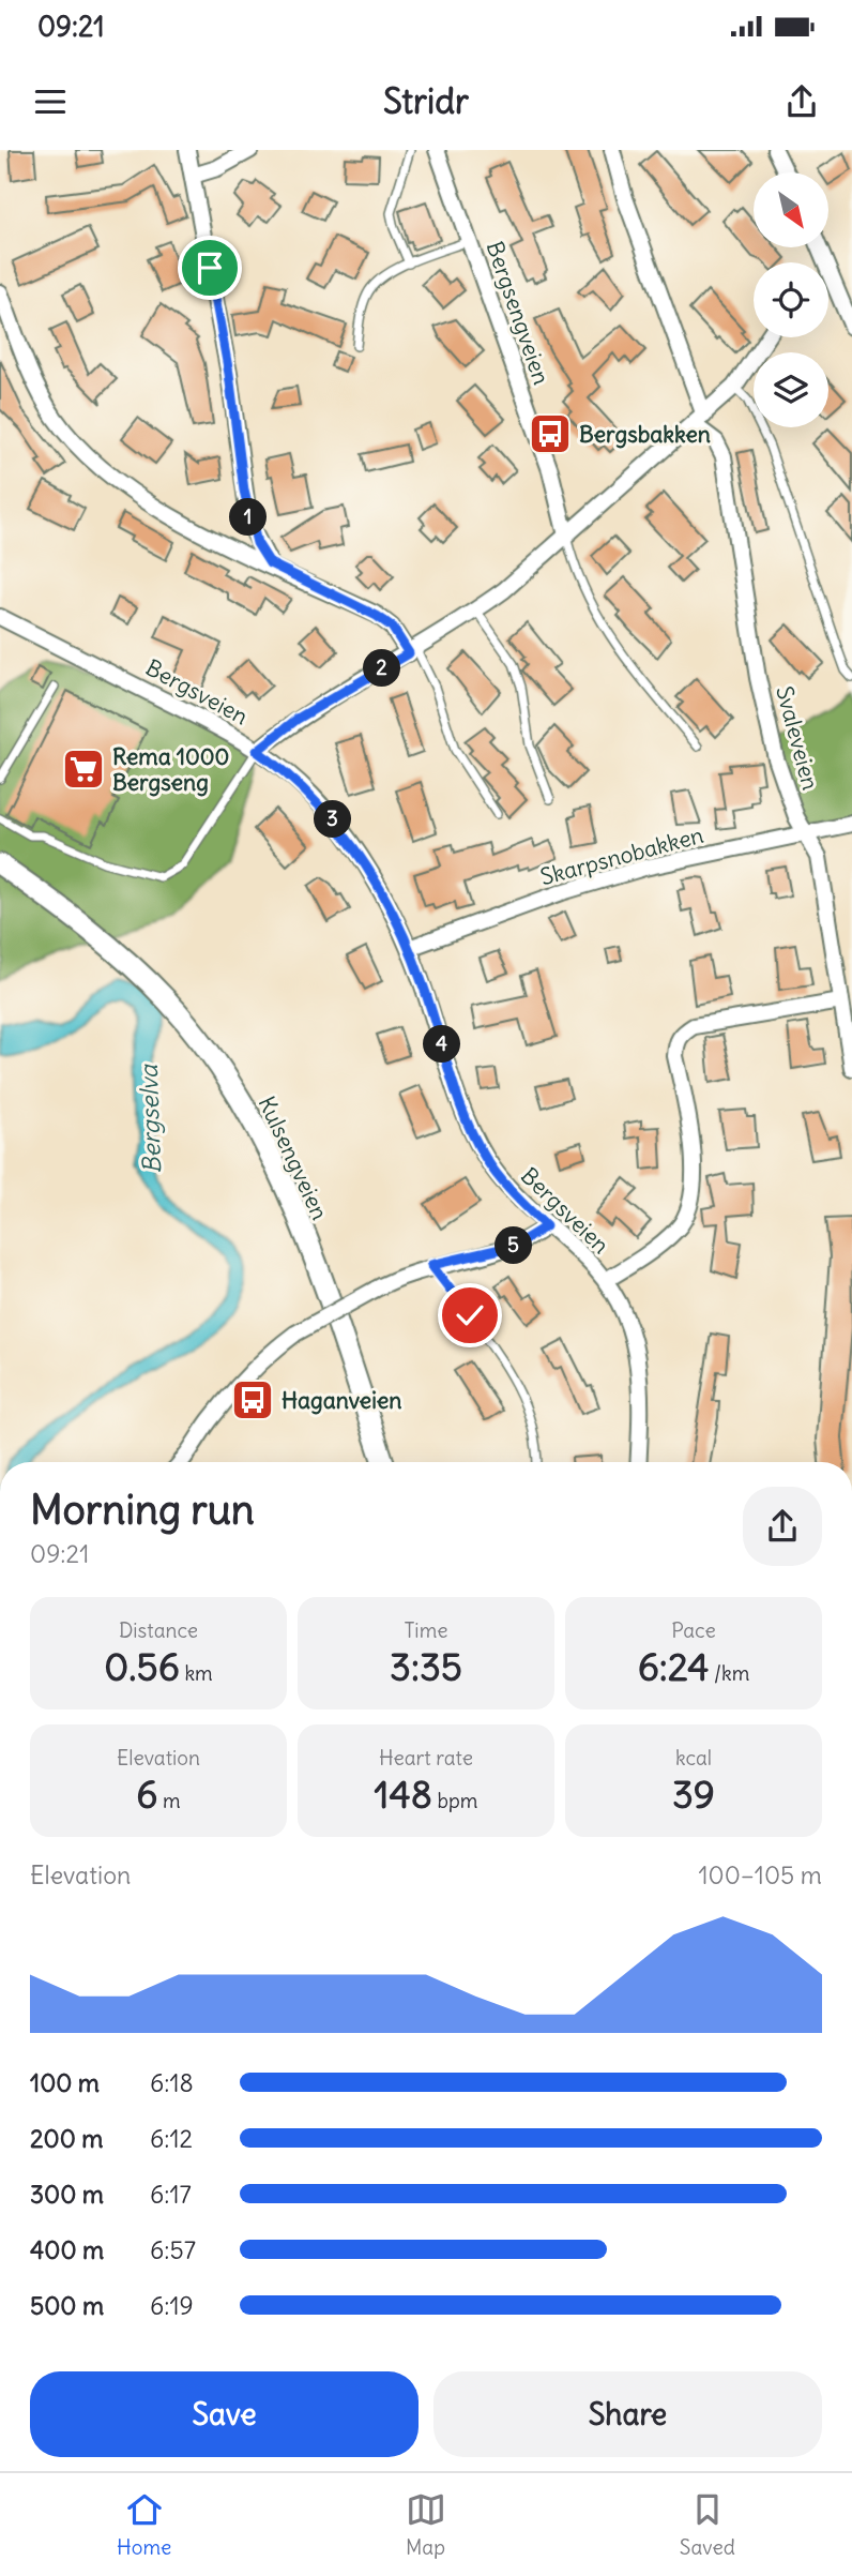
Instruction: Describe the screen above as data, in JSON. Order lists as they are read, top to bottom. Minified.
{"streets":{"main road":["Kulsengveien"],"street":["Bergsengveien","Bergsveien","Svaleveien","Skarpsnobakken"]},"crossings":[["Bergsveien","Skarpsnobakken"],["Svaleveien","Skarpsnobakken"]],"water":["Bergselva"],"places":{"bus stop":["Bergsbakken","Haganveien"],"supermarket":["Rema 1000 Bergseng"]},"north":"bottom right","page":{"status":"09:21","header":"Stridr","pins":["1","2","3","4","5"],"heading":["Morning run","09:21"],"stats":[["Distance","0.56 km"],["Time","3:35"],["Pace","6:24 /km"],["Elevation","6 m"],["Heart rate","148 bpm"],["kcal","39"]],"chart":["Elevation","100–105 m"],"list":[{"name":"100 m","note":"6:18"},{"name":"200 m","note":"6:12"},{"name":"300 m","note":"6:17"},{"name":"400 m","note":"6:57"},{"name":"500 m","note":"6:19"}],"buttons":["Save","Share"],"tabs":["Home","Map","Saved"]}}
